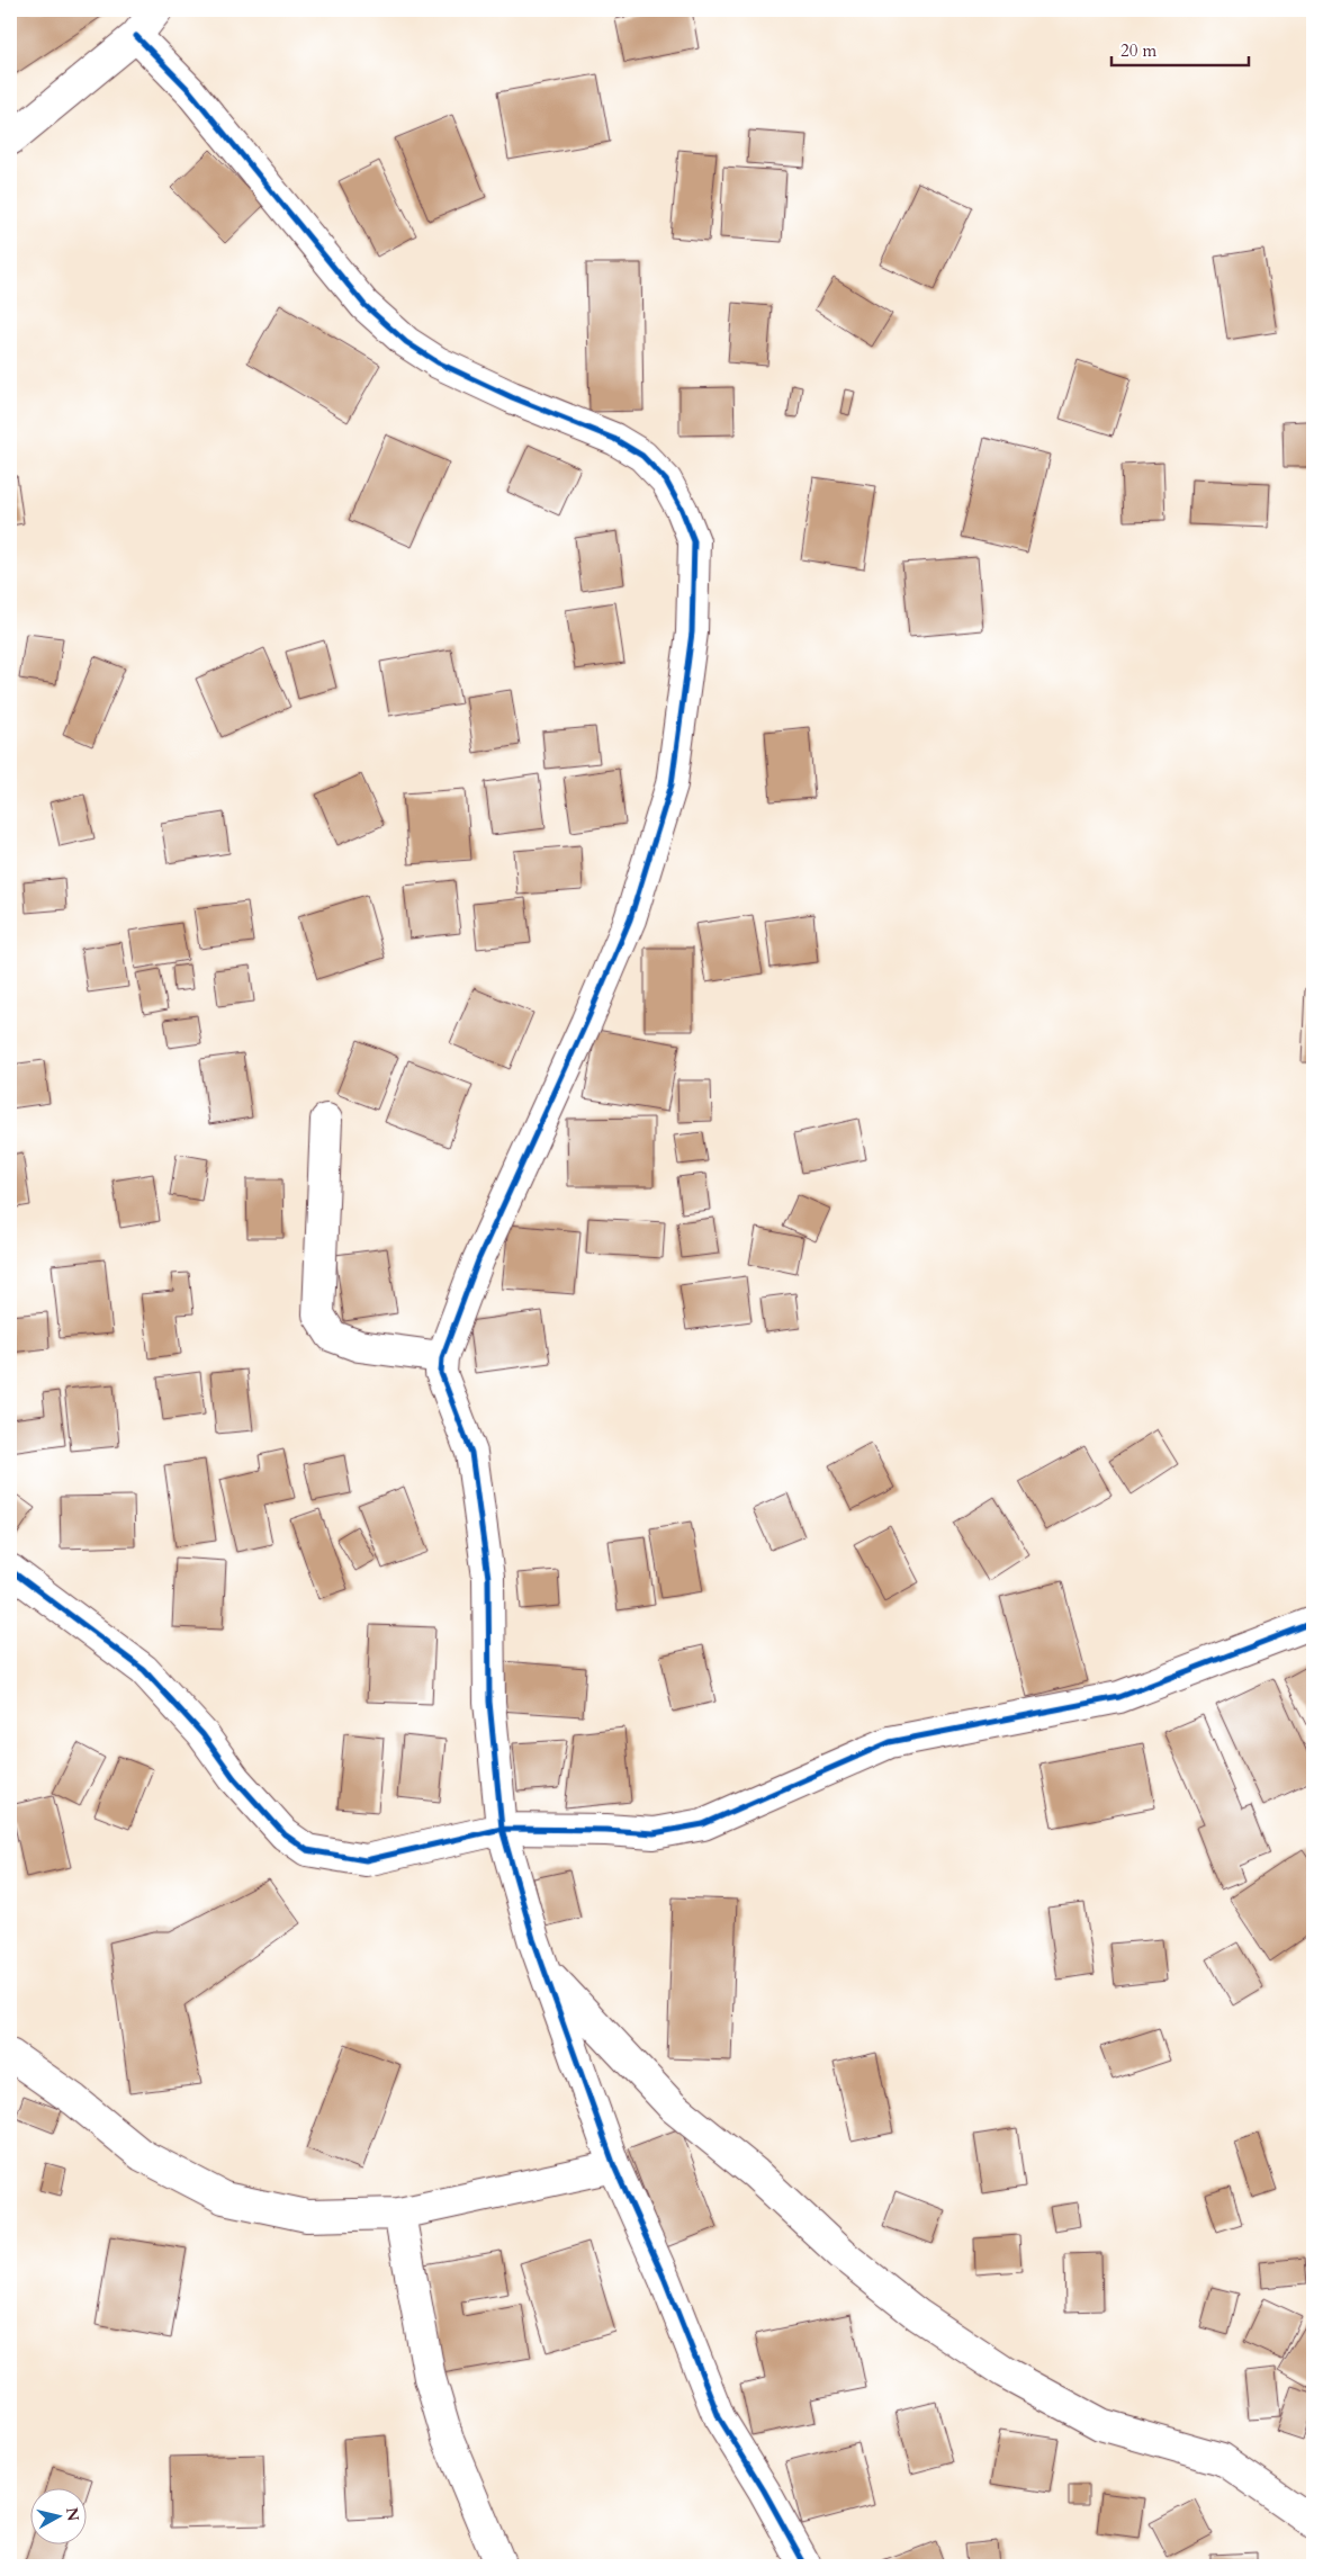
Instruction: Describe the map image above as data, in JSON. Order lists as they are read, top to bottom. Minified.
{"scale_bar":"20 m","north":"right"}
